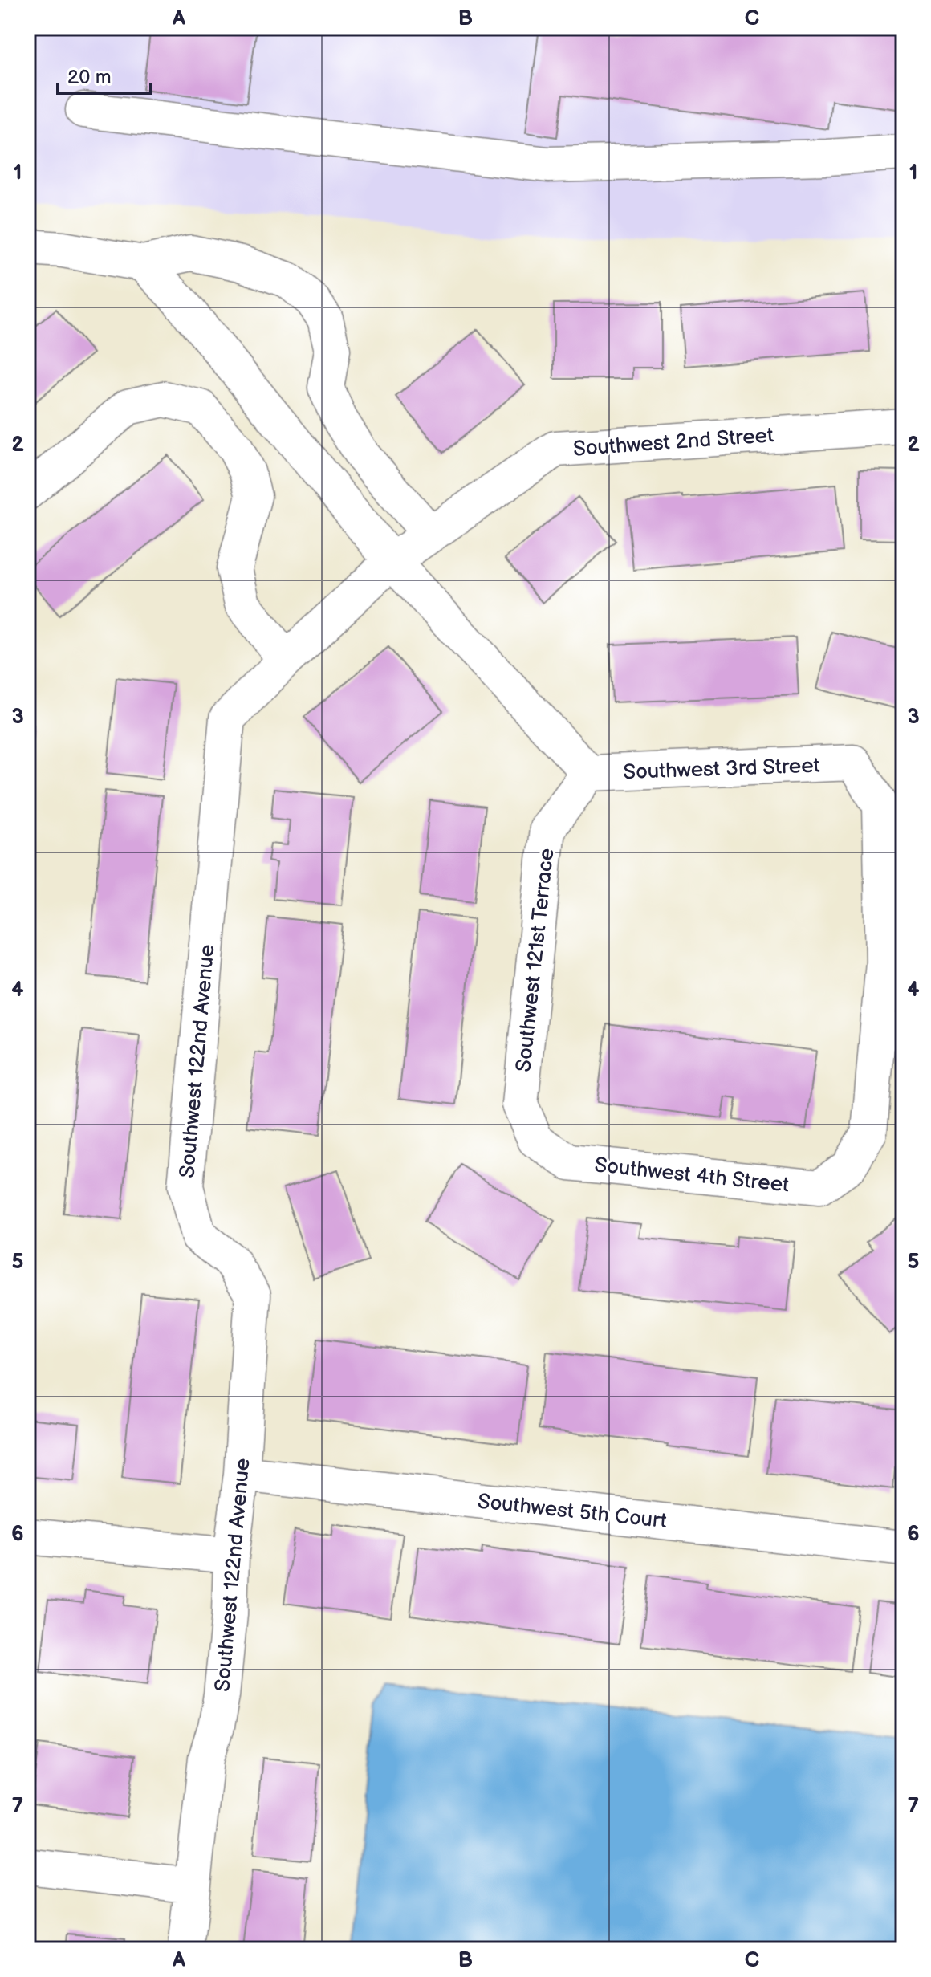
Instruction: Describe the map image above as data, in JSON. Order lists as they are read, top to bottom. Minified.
{"streets":{"street":["Southwest 2nd Street","Southwest 3rd Street","Southwest 121st Terrace","Southwest 122nd Avenue","Southwest 4th Street","Southwest 5th Court"]},"crossings":[["Southwest 2nd Street","Southwest 122nd Avenue"],["Southwest 3rd Street","Southwest 121st Terrace"],["Southwest 3rd Street","Southwest 4th Street"],["Southwest 121st Terrace","Southwest 4th Street"],["Southwest 122nd Avenue","Southwest 5th Court"]],"scale_bar":"20 m","grid":{"columns":["A","B","C"],"rows":["1","2","3","4","5","6","7"]}}
